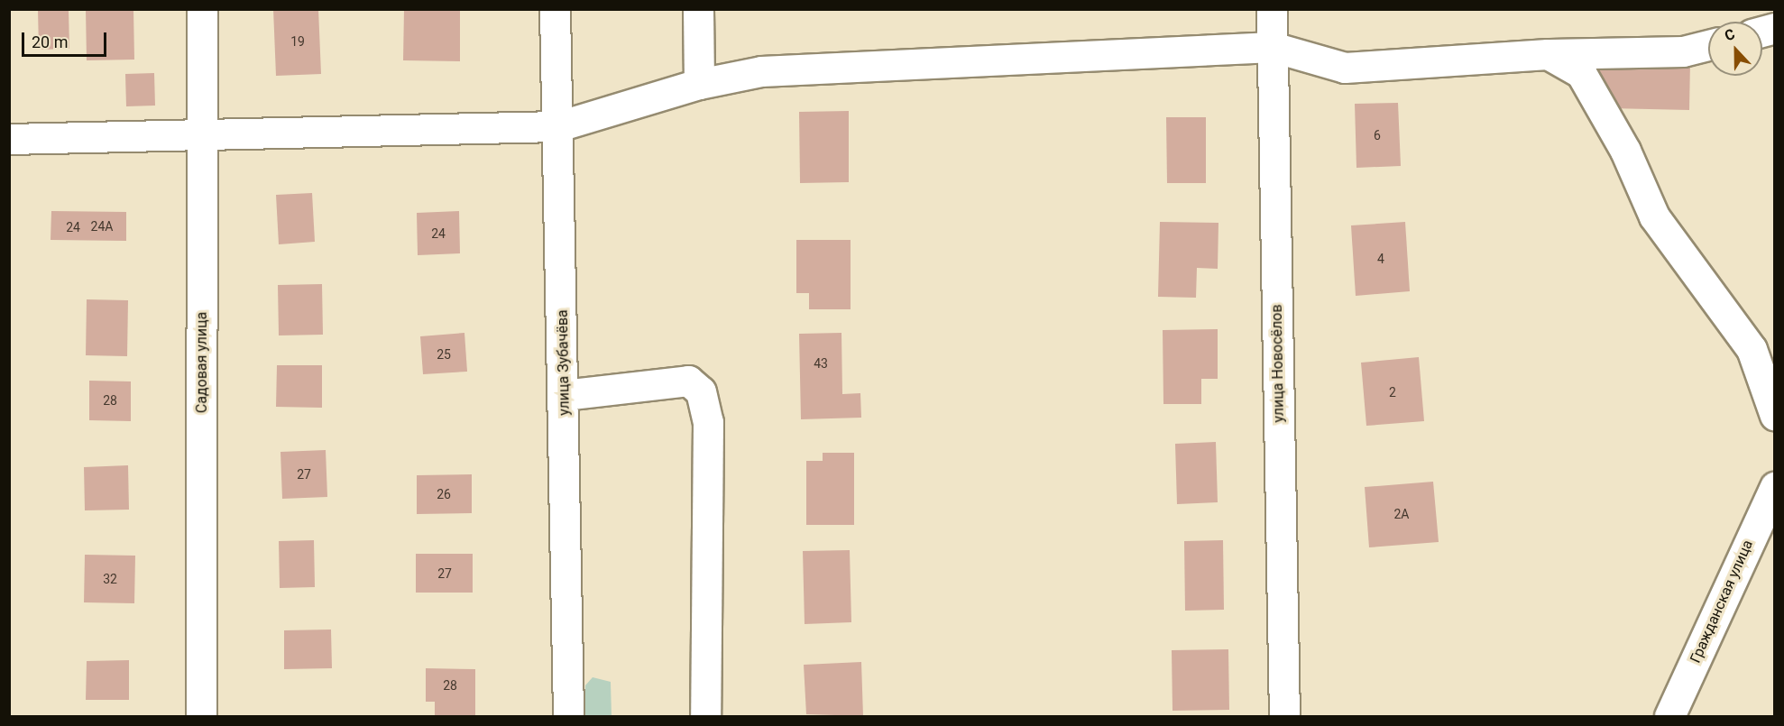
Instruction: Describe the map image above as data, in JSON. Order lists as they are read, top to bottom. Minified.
{"streets":{"street":["Садовая улица","улица Зубачёва","улица Новосёлов","Гражданская улица"]},"house_numbers":["19","6","24А","24","24","4","25","43","2","28","27","26","2А","27","32","28"],"scale_bar":"20 m","north":"top"}
